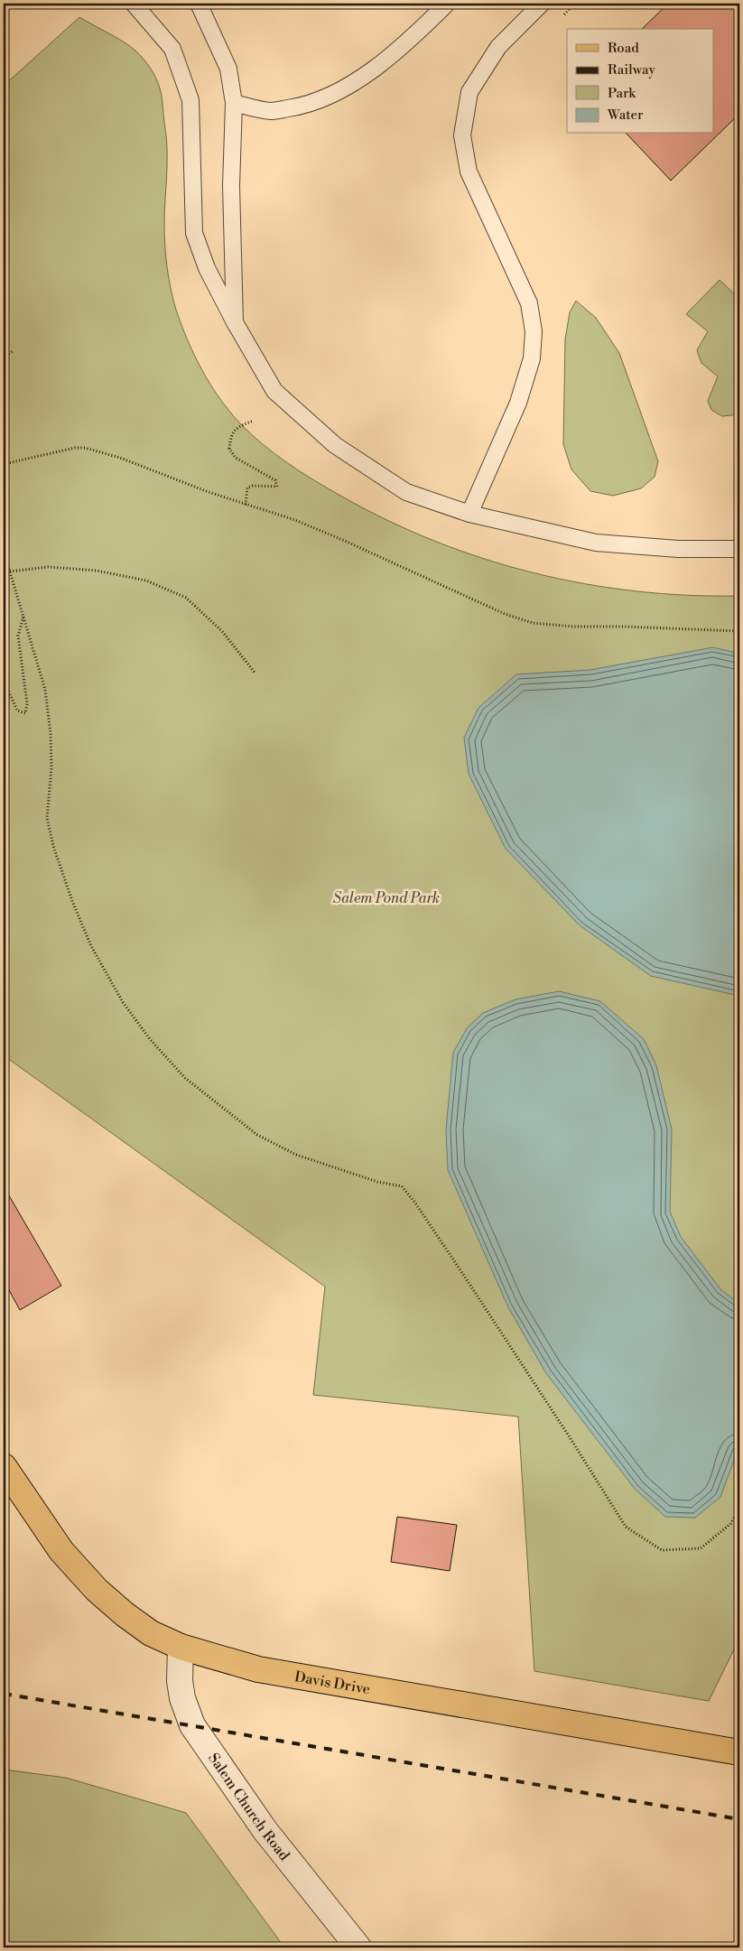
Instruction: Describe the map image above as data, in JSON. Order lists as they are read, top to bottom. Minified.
{"streets":{"main road":["Davis Drive"],"street":["Salem Church Road"]},"crossings":[["Davis Drive","Salem Church Road"]],"parks":["Salem Pond Park"],"legend":["Road","Railway","Park","Water"]}
